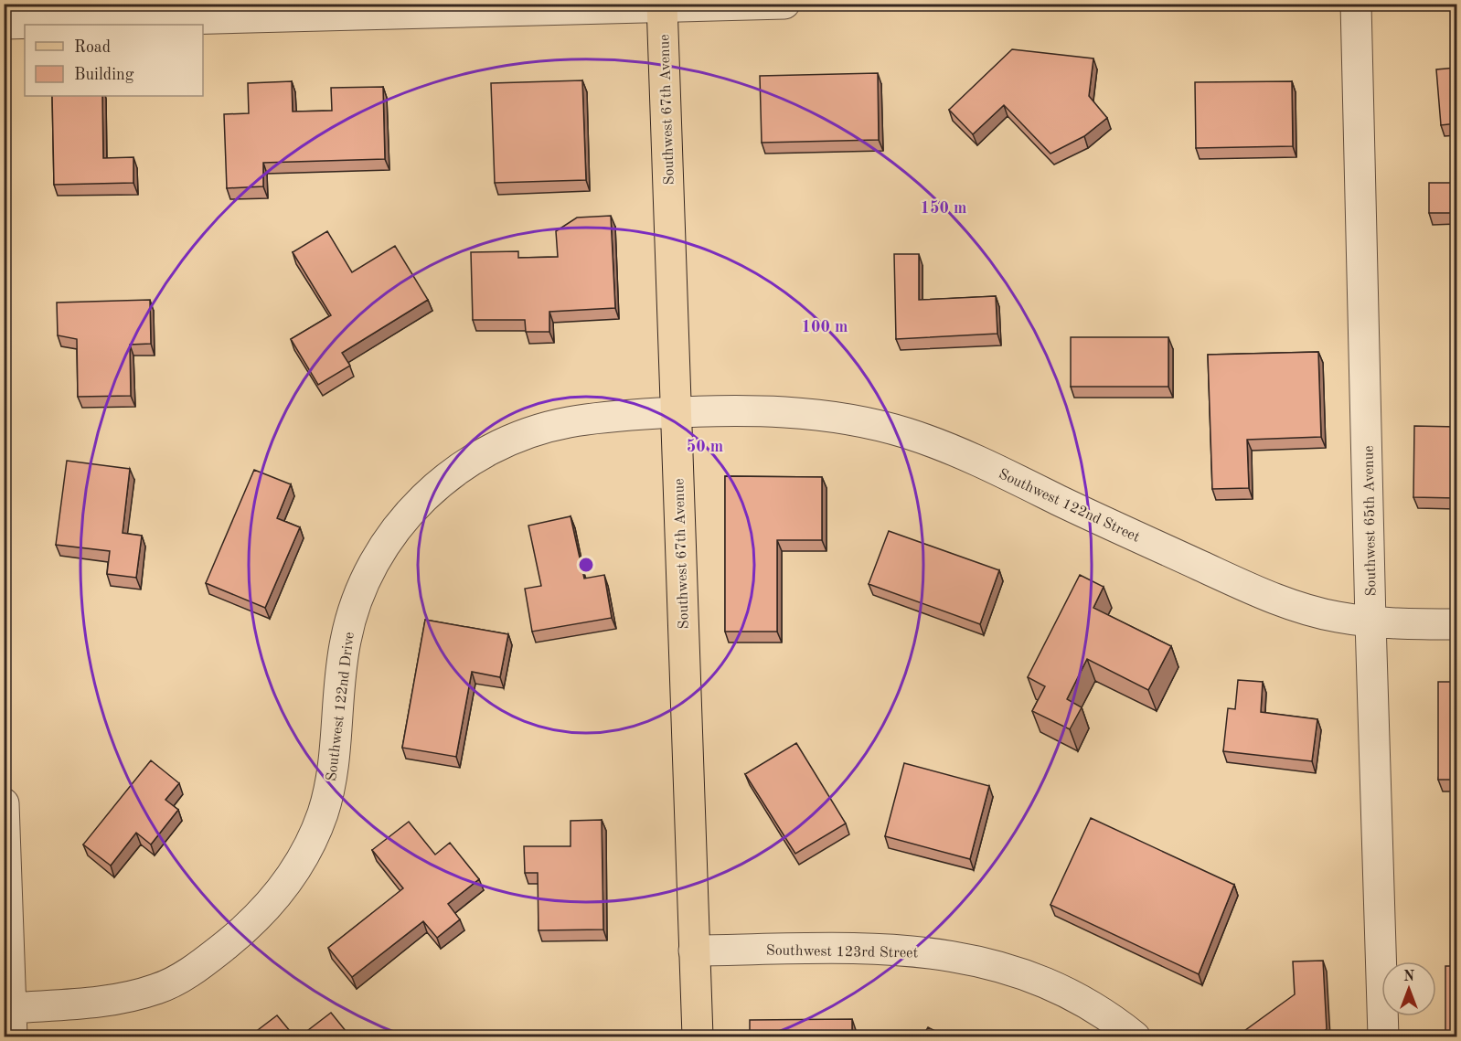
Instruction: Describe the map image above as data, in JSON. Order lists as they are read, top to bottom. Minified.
{"streets":{"main road":["Southwest 67th Avenue"],"street":["Southwest 122nd Street","Southwest 65th Avenue","Southwest 122nd Drive","Southwest 123rd Street"]},"crossings":[["Southwest 67th Avenue","Southwest 122nd Street"],["Southwest 67th Avenue","Southwest 122nd Drive"],["Southwest 67th Avenue","Southwest 123rd Street"],["Southwest 122nd Street","Southwest 65th Avenue"],["Southwest 122nd Street","Southwest 122nd Drive"]],"legend":["Road","Building"],"north":"top","rings":["150 m","100 m","50 m"]}
